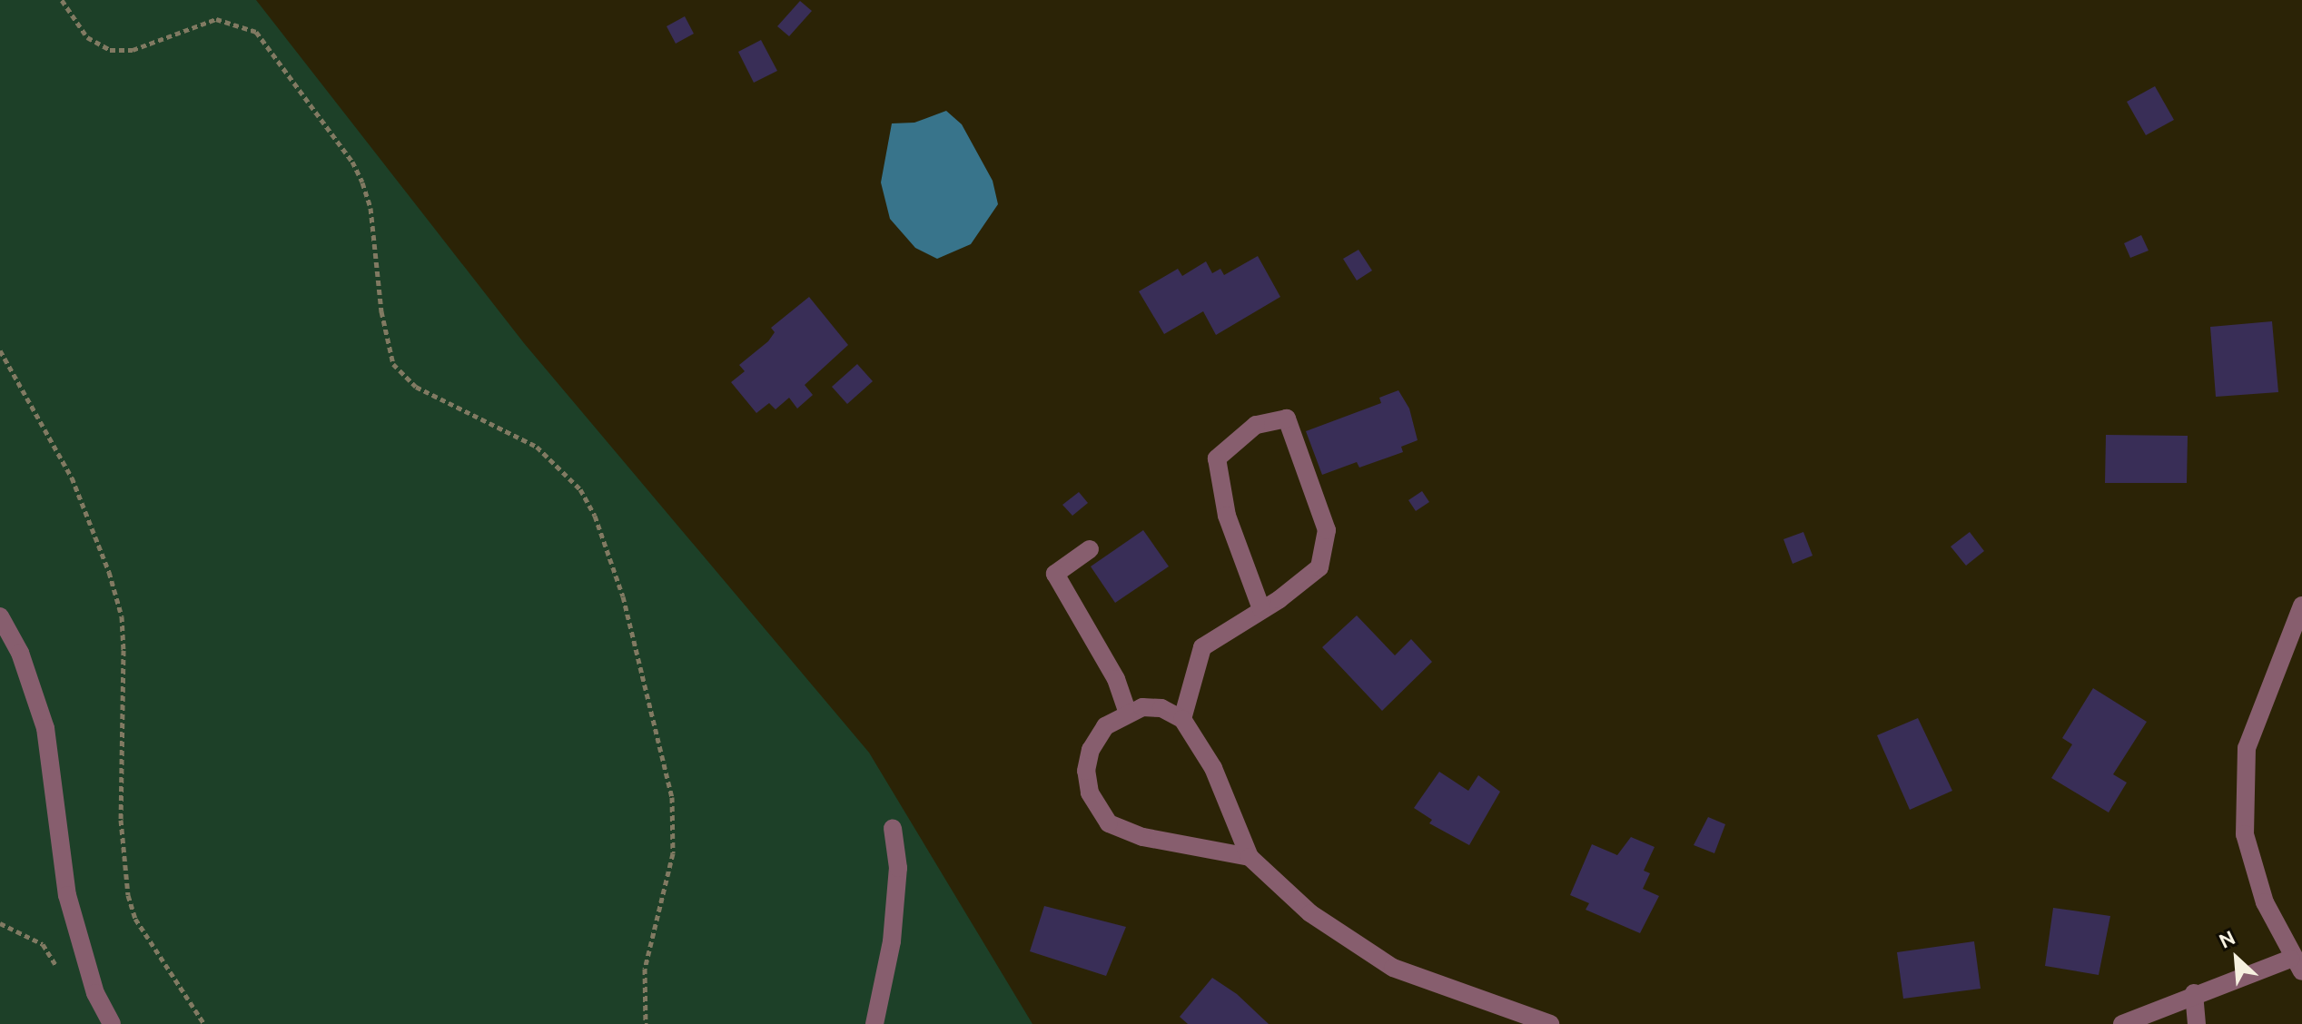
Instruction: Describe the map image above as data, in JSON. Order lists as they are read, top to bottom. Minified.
{"north":"top left"}
